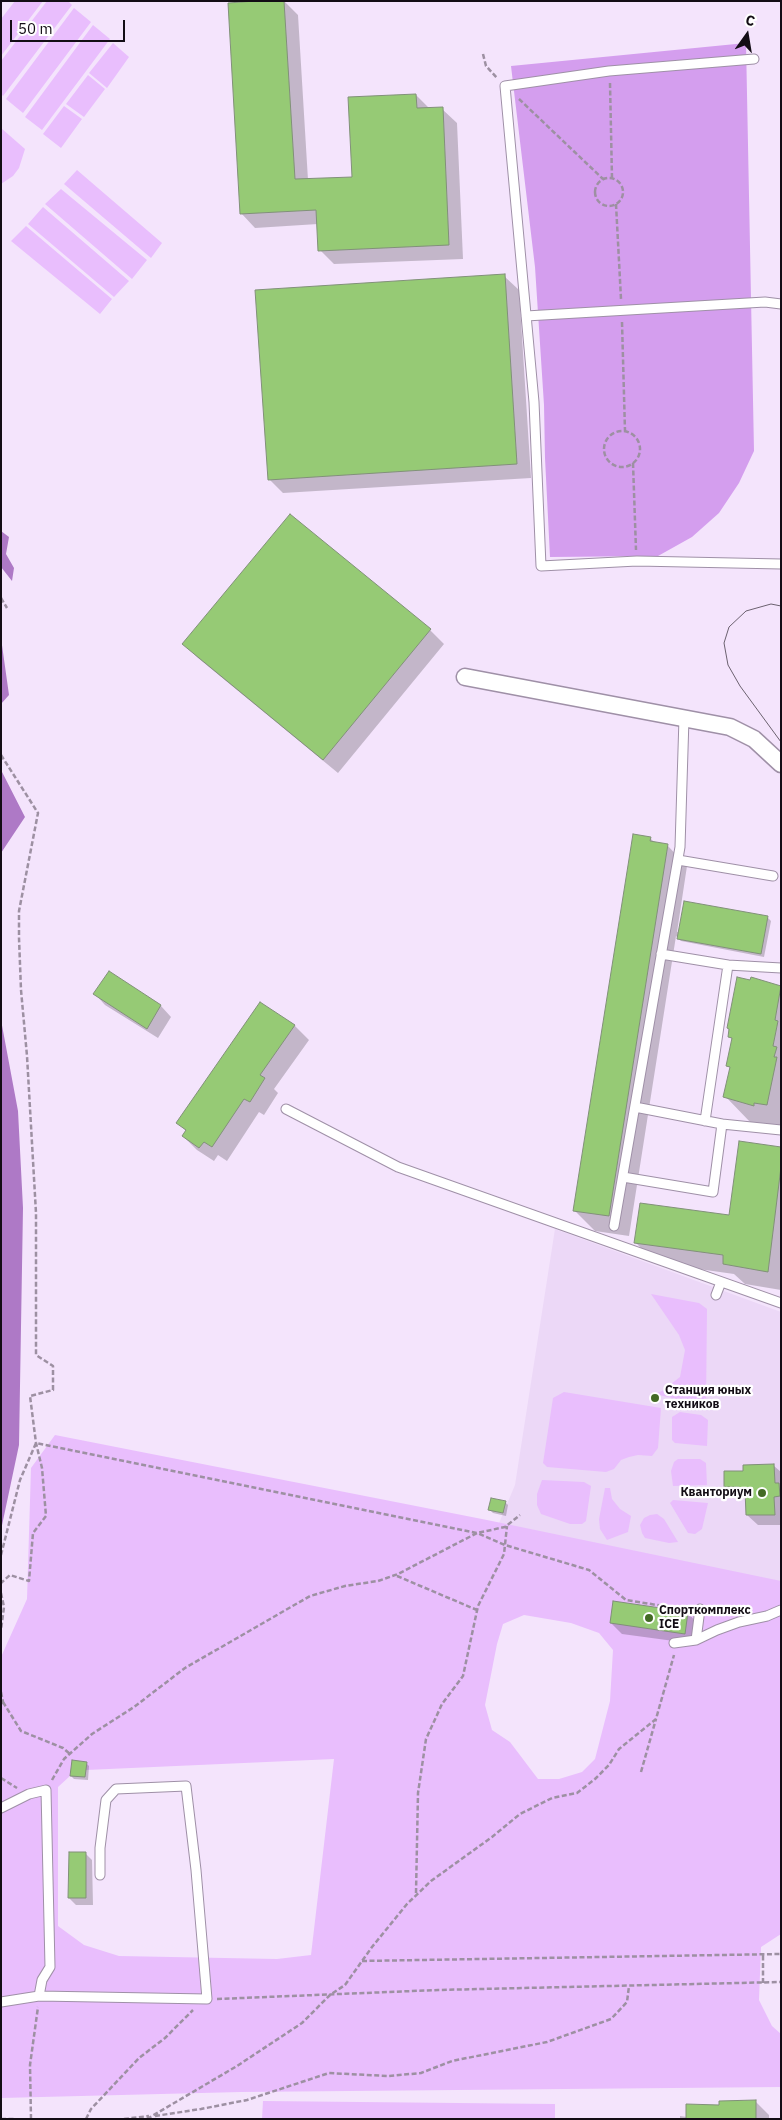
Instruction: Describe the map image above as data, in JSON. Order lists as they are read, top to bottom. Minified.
{"places":["Станция юных техников","Кванториум","Спорткомплекс ICE"],"scale_bar":"50 m","north":"top"}
